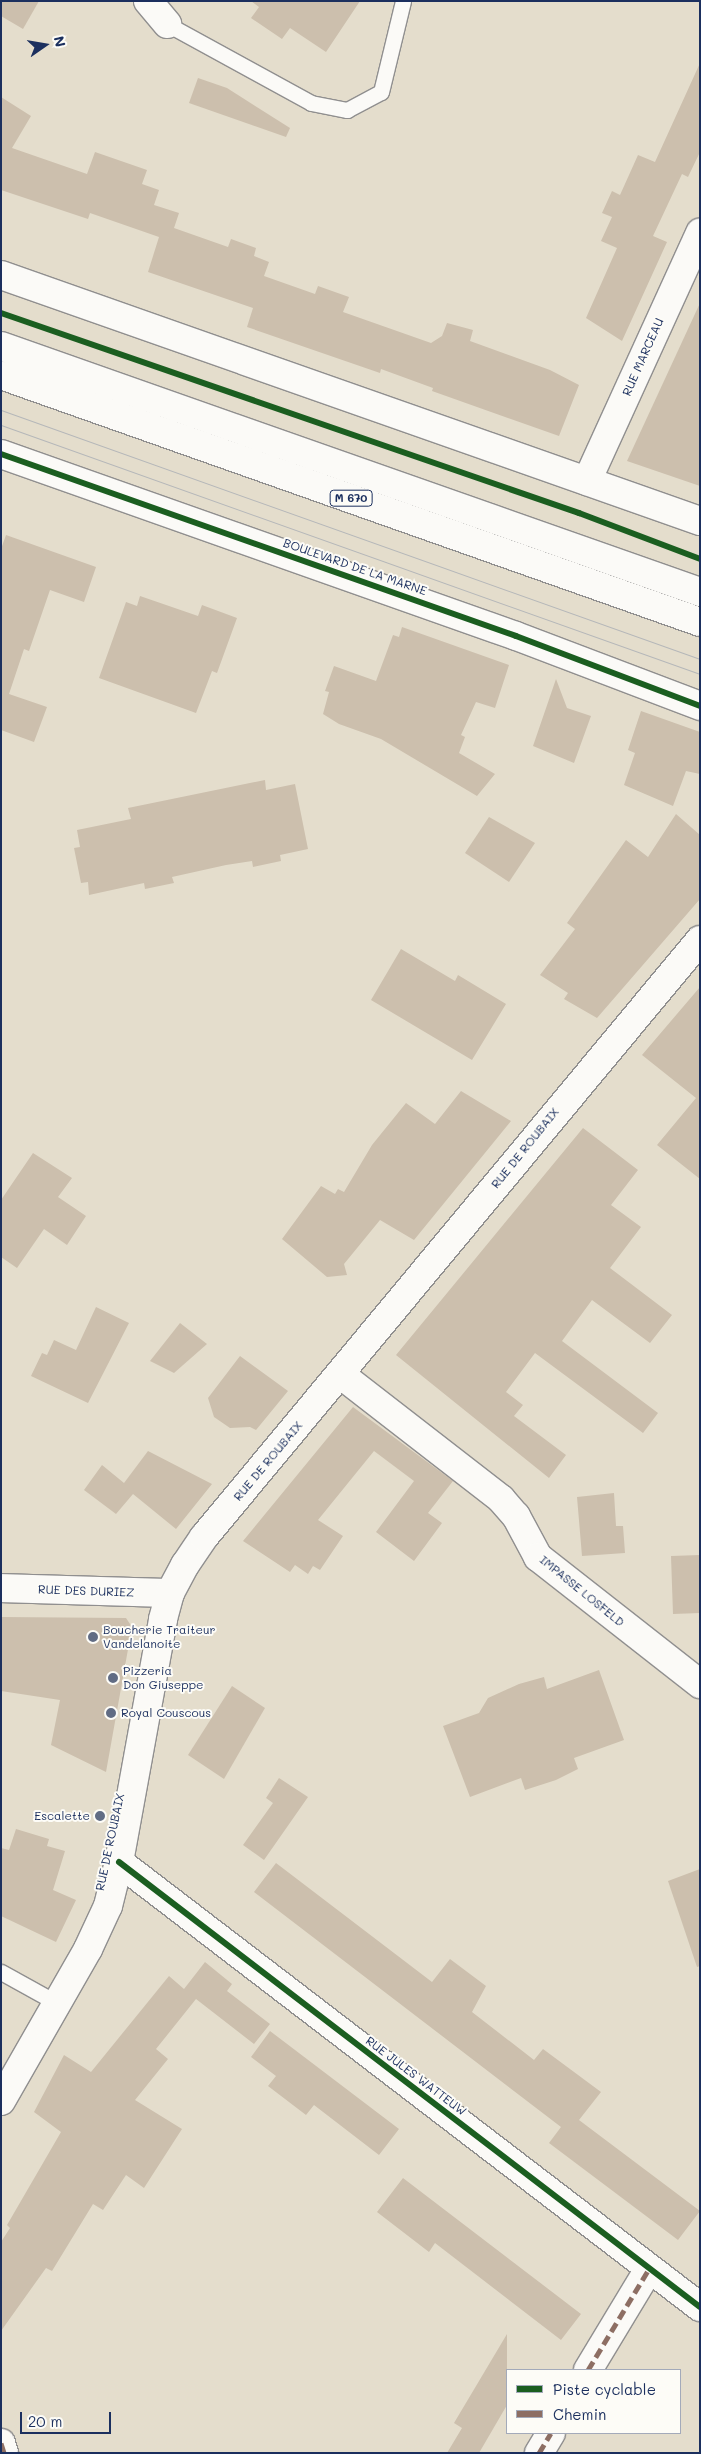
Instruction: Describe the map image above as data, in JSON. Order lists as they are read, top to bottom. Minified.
{"streets":{"main road":["RUE MARCEAU","M 670","BOULEVARD DE LA MARNE","RUE DE ROUBAIX","RUE DES DURIEZ","IMPASSE LOSFELD","RUE JULES WATTEUW"]},"crossings":[["RUE DE ROUBAIX","RUE DES DURIEZ"],["RUE DE ROUBAIX","IMPASSE LOSFELD"],["RUE DE ROUBAIX","RUE JULES WATTEUW"]],"places":["Boucherie Traiteur Vandelanoite","Pizzeria Don Giuseppe","Royal Couscous","Escalette"],"legend":["Piste cyclable","Chemin"],"scale_bar":"20 m","north":"right"}
